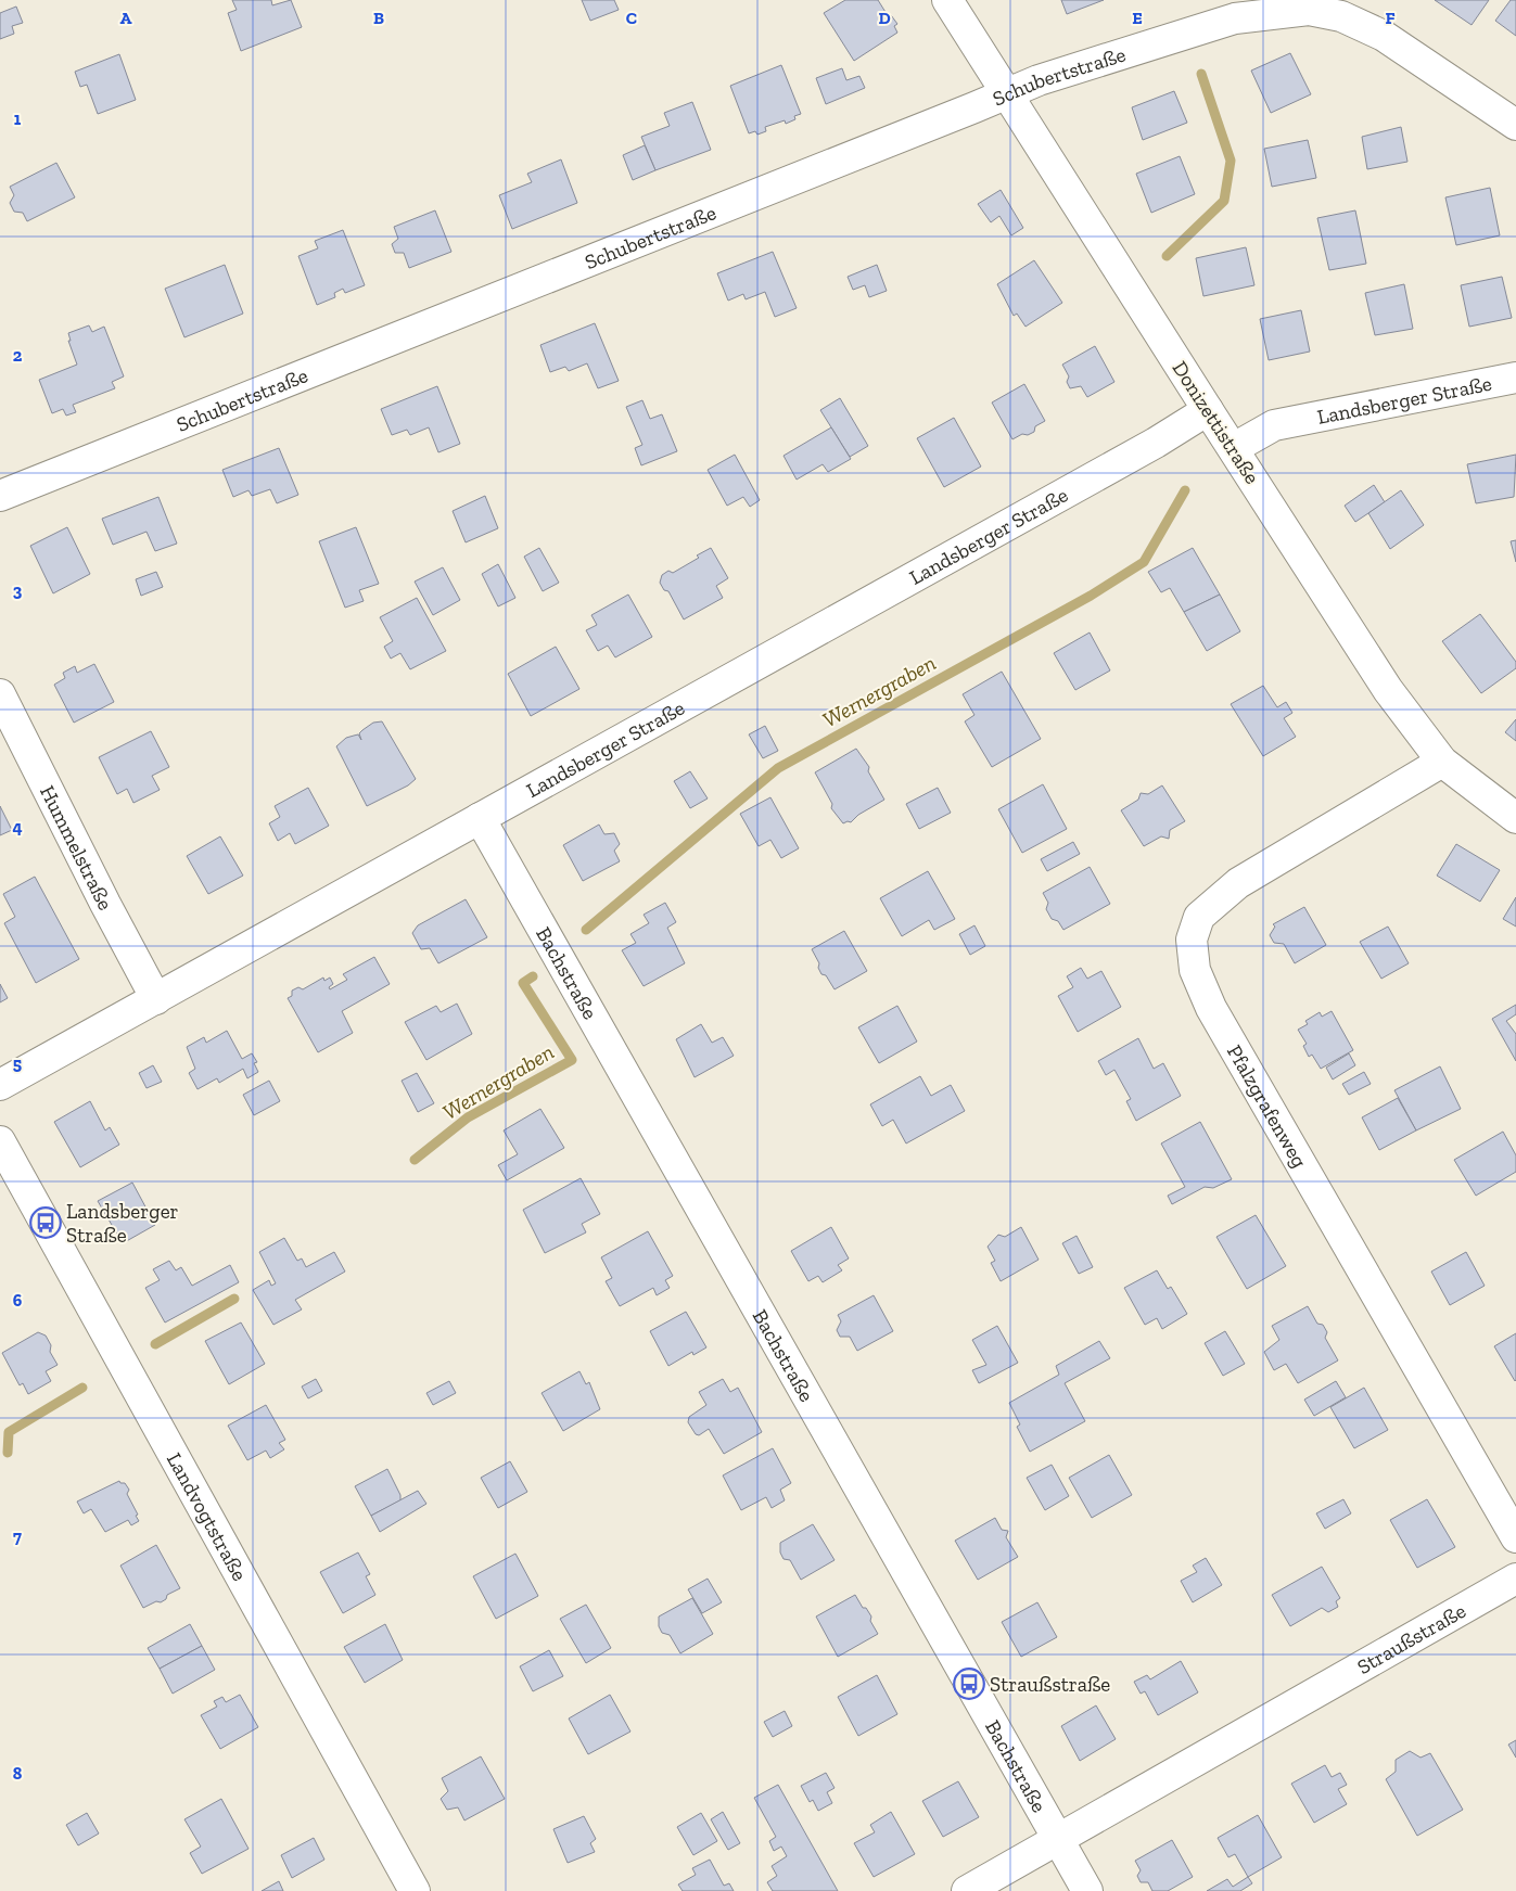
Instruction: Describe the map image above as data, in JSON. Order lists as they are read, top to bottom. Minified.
{"streets":{"street":["Schubertstraße","Landsberger Straße","Donizettistraße","Hummelstraße","Bachstraße","Pfalzgrafenweg","Landvogtstraße","Straußstraße"]},"crossings":[["Schubertstraße","Donizettistraße"],["Landsberger Straße","Donizettistraße"],["Landsberger Straße","Hummelstraße"],["Landsberger Straße","Bachstraße"],["Donizettistraße","Pfalzgrafenweg"],["Bachstraße","Straußstraße"]],"water":["Wernergraben"],"places":{"bus stop":["Landsberger Straße","Straußstraße"]},"grid":{"columns":["A","B","C","D","E","F"],"rows":["1","2","3","4","5","6","7","8"]}}
